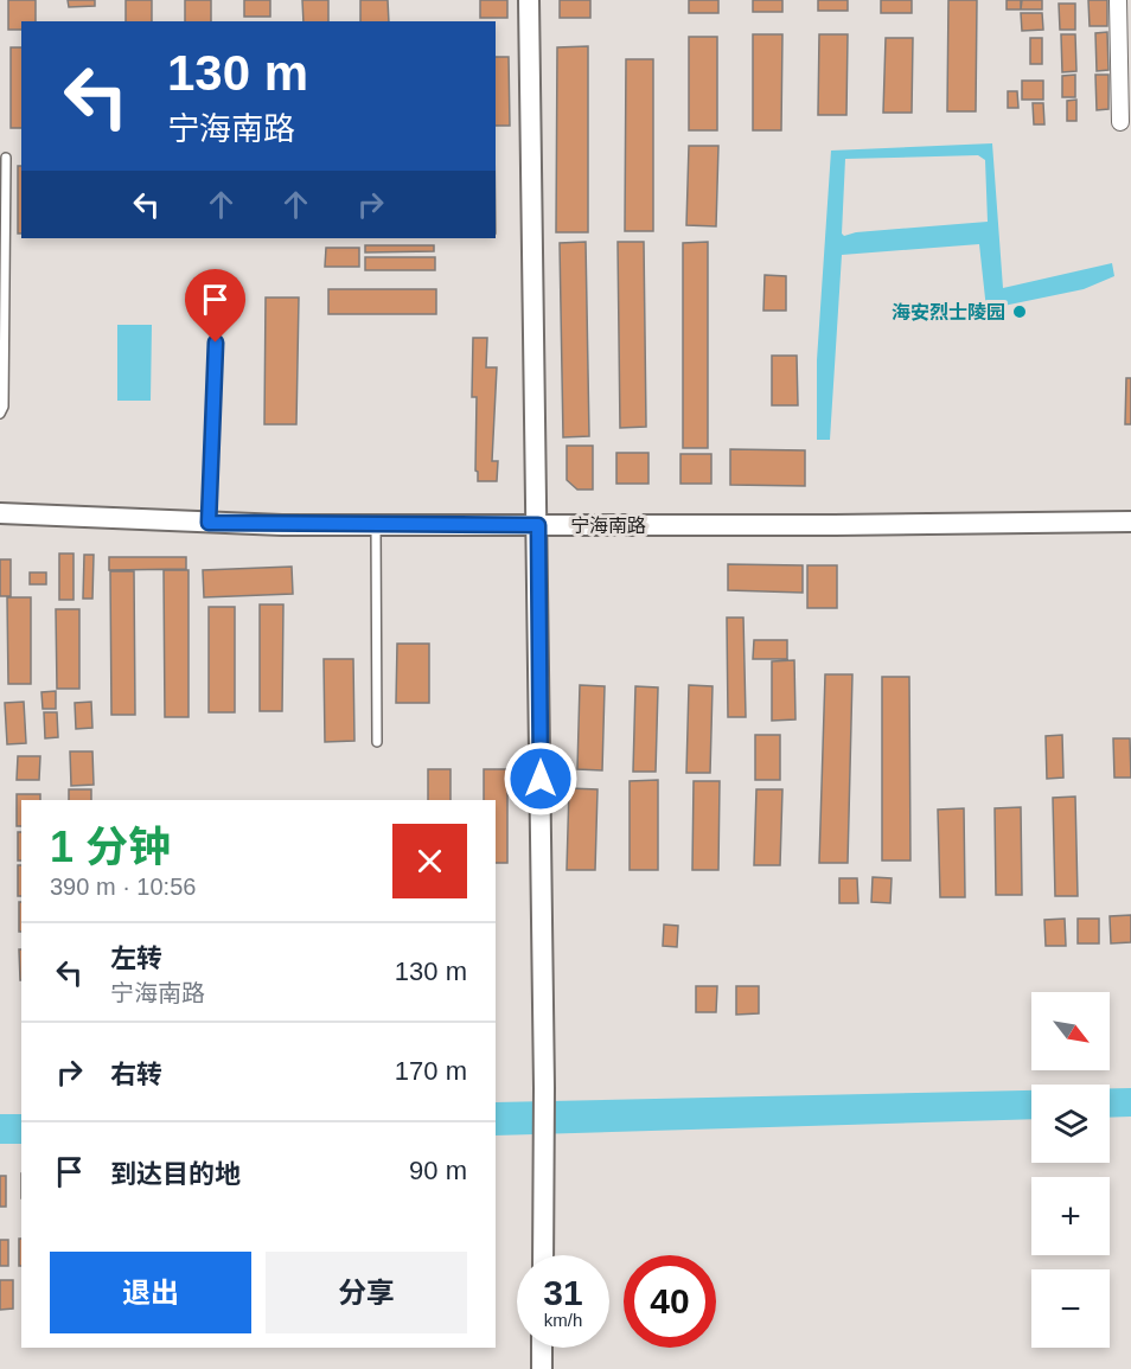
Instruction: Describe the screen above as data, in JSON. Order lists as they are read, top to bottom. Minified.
{"streets":{"street":["宁海南路"]},"places":["海安烈士陵园"],"north":"bottom right","page":{"turn":["130 m","宁海南路"],"heading":["1 分钟","390 m · 10:56"],"list":[{"name":"左转","note":"宁海南路","value":"130 m"},{"name":"右转","value":"170 m"},{"name":"到达目的地","value":"90 m"}],"map_buttons":["+","−"],"buttons":["退出","分享"],"speed":"31 km/h","limit":"40"}}
